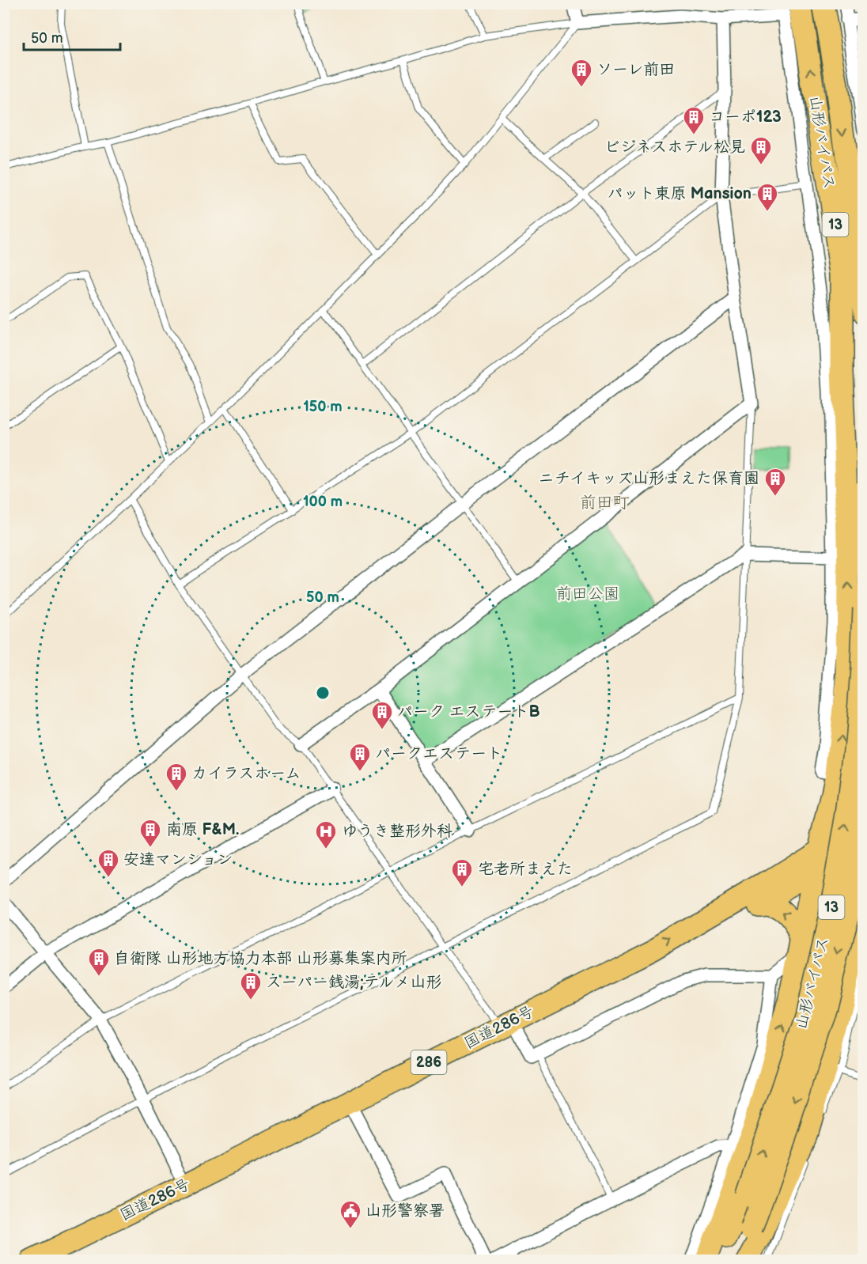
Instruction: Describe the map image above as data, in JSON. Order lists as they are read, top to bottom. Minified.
{"streets":{"highway":["山形バイパス","13","国道286号","286"]},"districts":["前田町"],"parks":["前田公園"],"places":{"building":["ソーレ前田","コーポ123","ビジネスホテル松見","パット東原 Mansion","ニチイキッズ山形まえた保育園","パーク エステートB","パークエステート","カイラスホーム","南原 F&M.","安達マンション","宅老所まえた","自衛隊 山形地方協力本部 山形募集案内所","スーパー銭湯;テルメ山形"],"hospital":["ゆうき整形外科"],"public building":["山形警察署"]},"scale_bar":"50 m","rings":["150 m","100 m","50 m"]}
